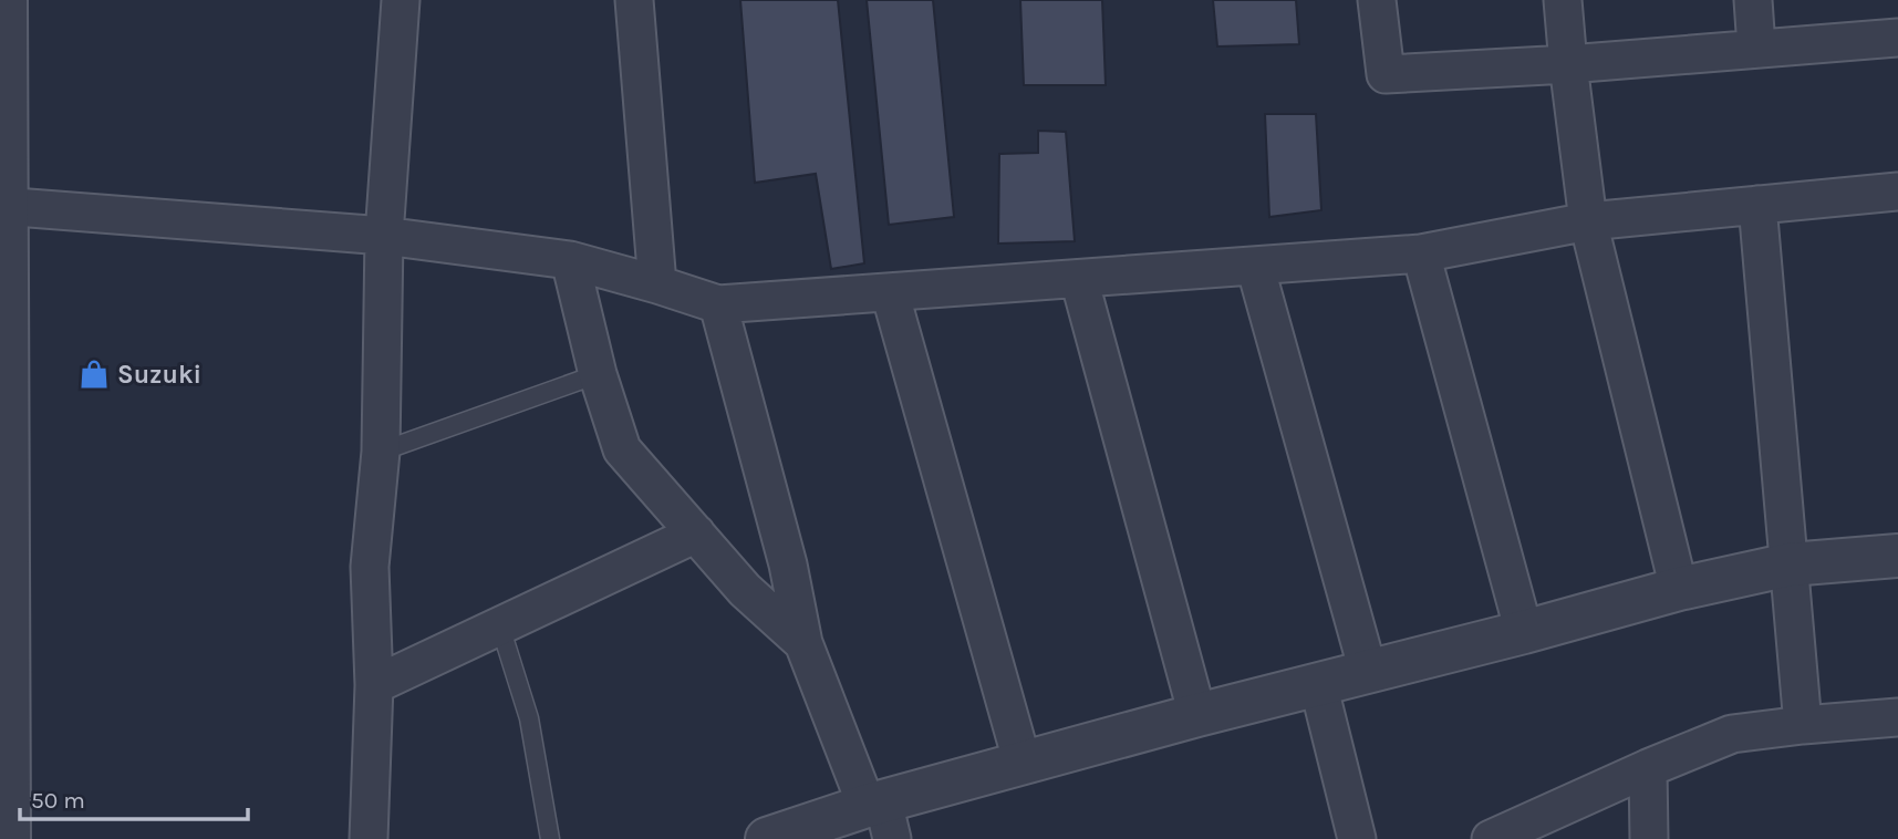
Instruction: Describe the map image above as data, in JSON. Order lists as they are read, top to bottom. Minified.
{"places":{"shop":["Suzuki"]},"scale_bar":"50 m"}
